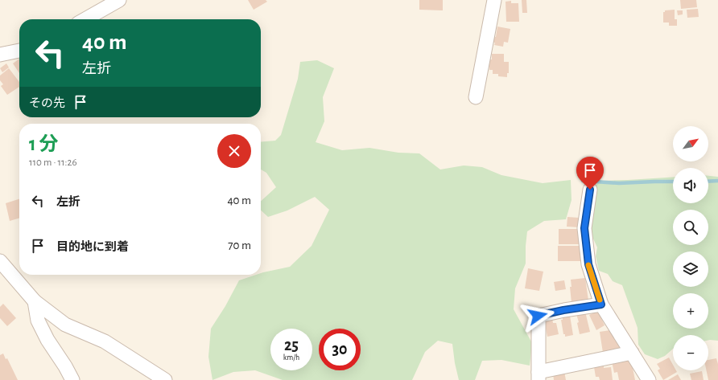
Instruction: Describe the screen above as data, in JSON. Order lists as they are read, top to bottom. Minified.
{"north":"top right","page":{"turn":["40 m","左折"],"then":"その先","heading":["1 分","110 m · 11:26"],"map_buttons":["+","−"],"list":[{"name":"左折","value":"40 m"},{"name":"目的地に到着","value":"70 m"}],"speed":"25 km/h","limit":"30"}}
